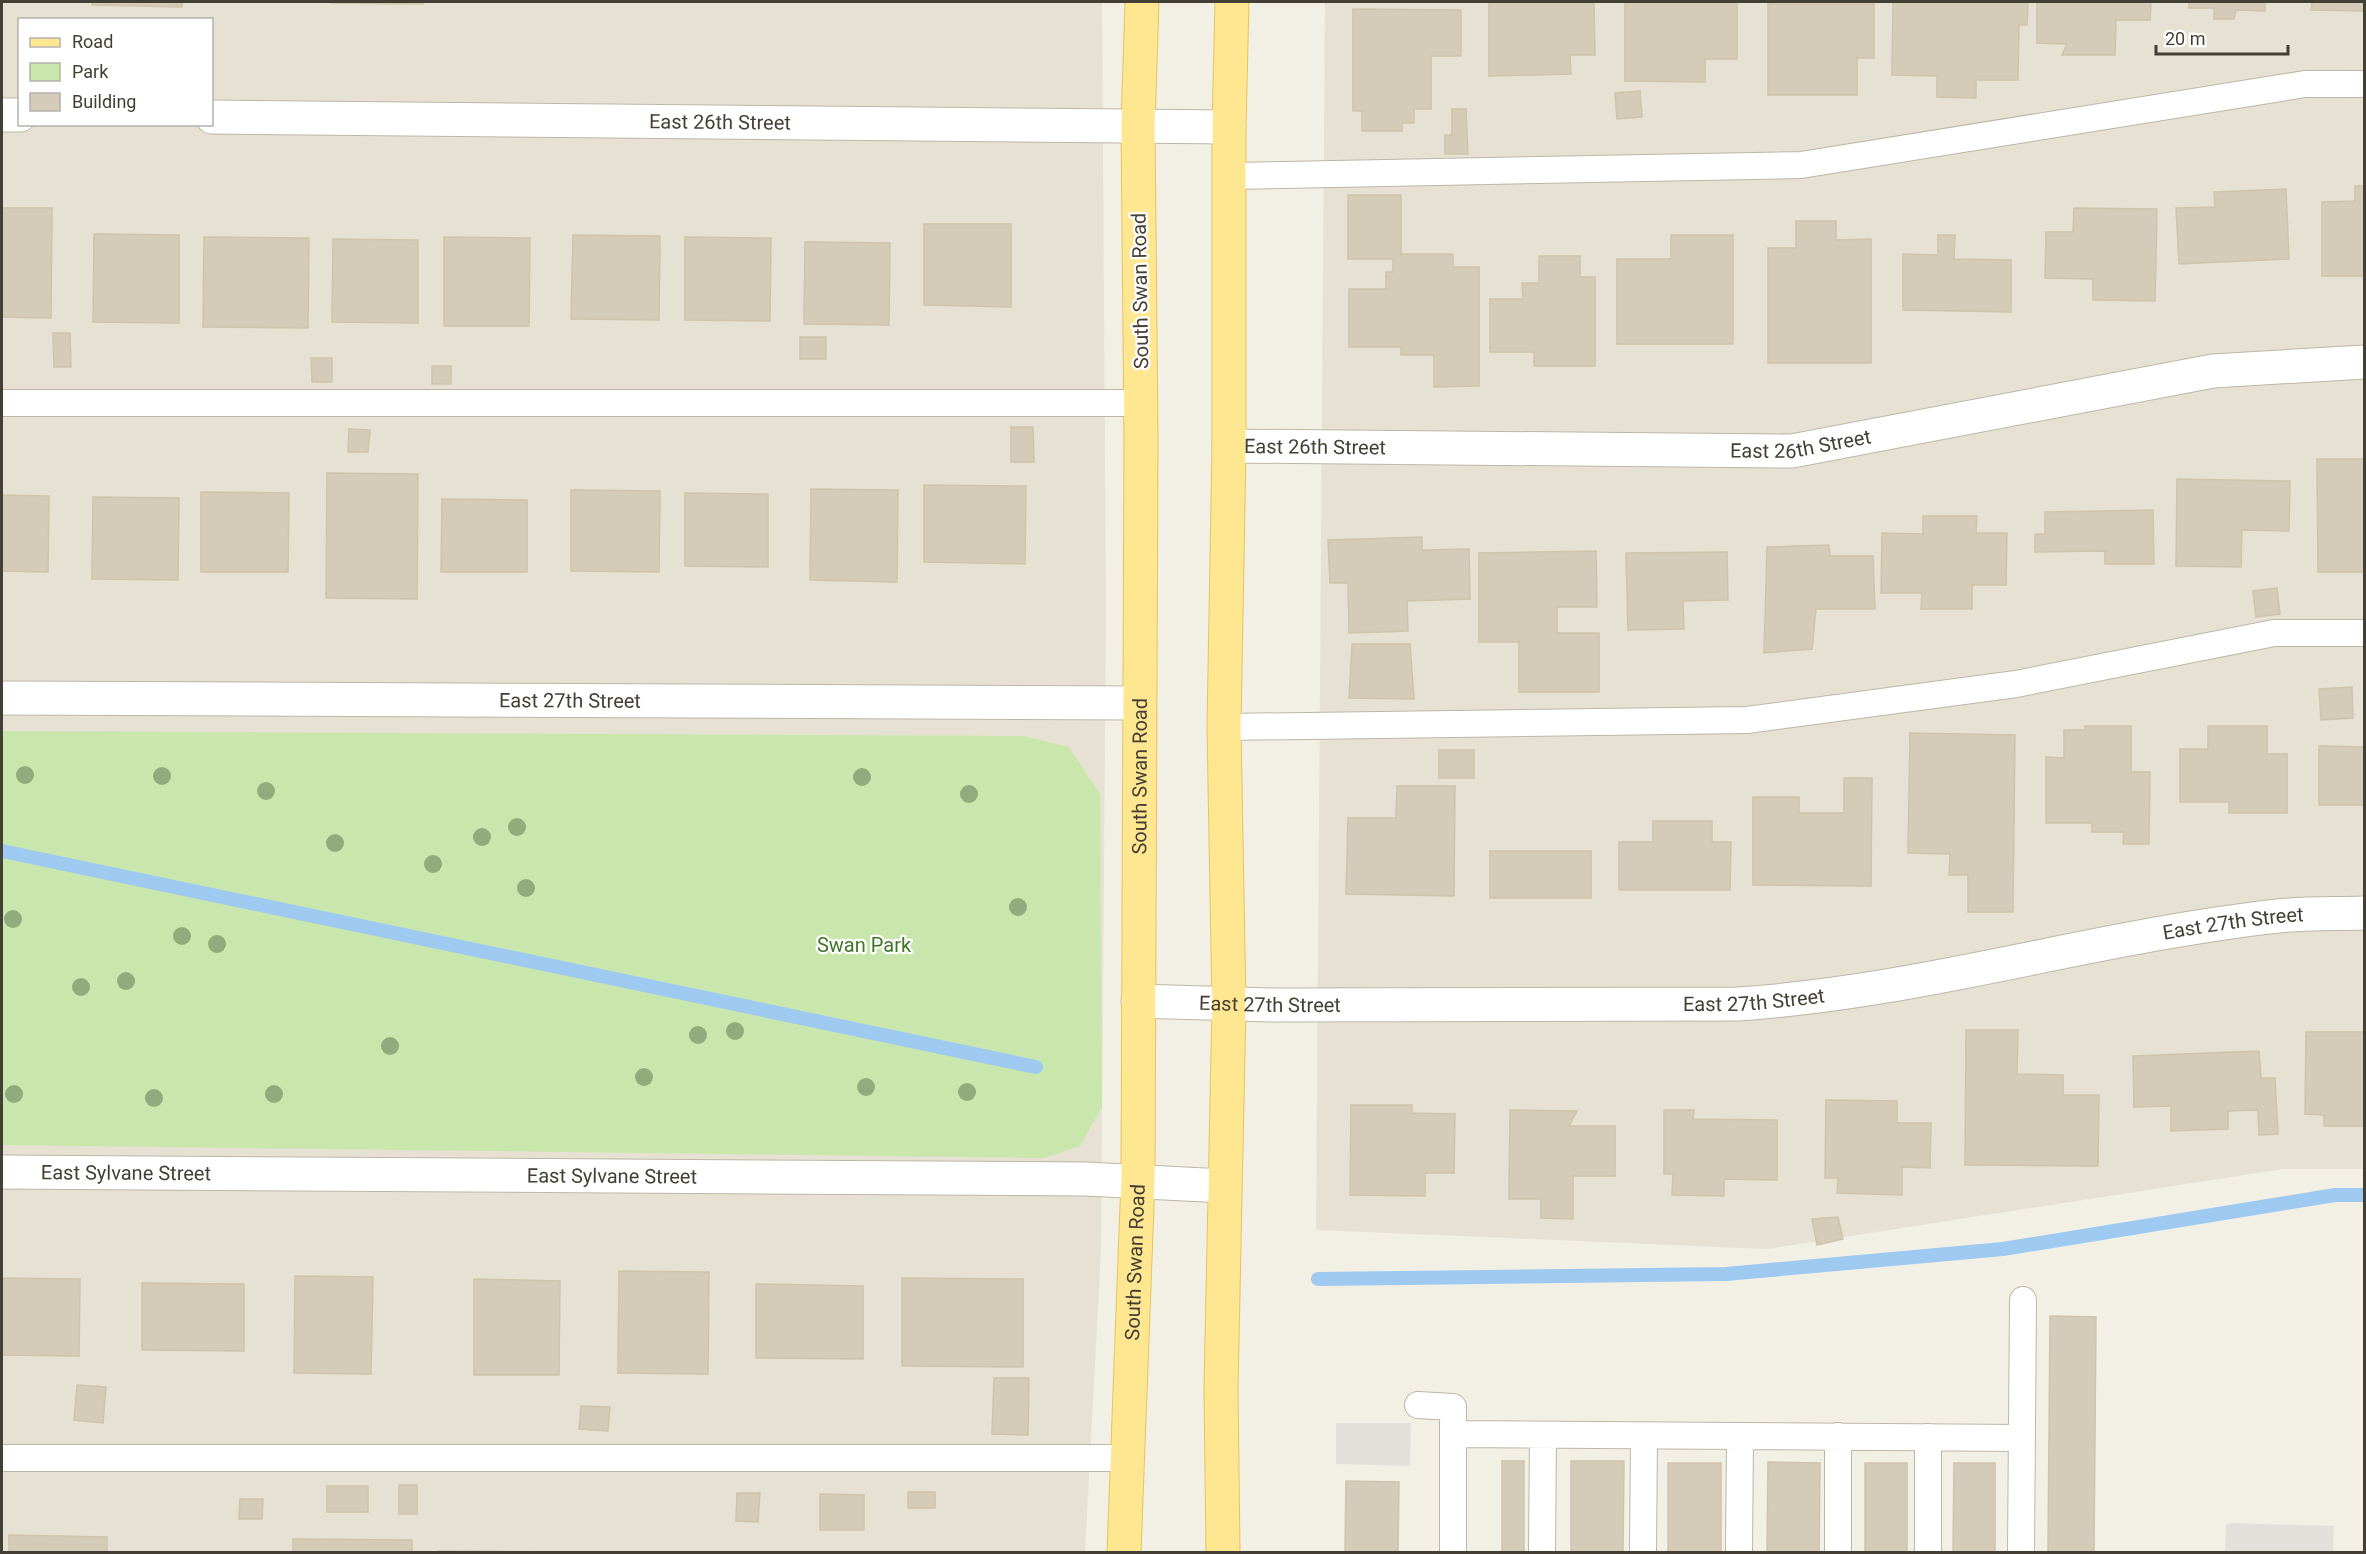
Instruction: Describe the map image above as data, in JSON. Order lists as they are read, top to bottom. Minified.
{"streets":{"main road":["South Swan Road"],"street":["East 26th Street","East 27th Street","East Sylvane Street"]},"crossings":[["East 26th Street","South Swan Road"],["South Swan Road","East 27th Street"],["South Swan Road","East Sylvane Street"]],"parks":["Swan Park"],"legend":["Road","Park","Building"],"scale_bar":"20 m"}
